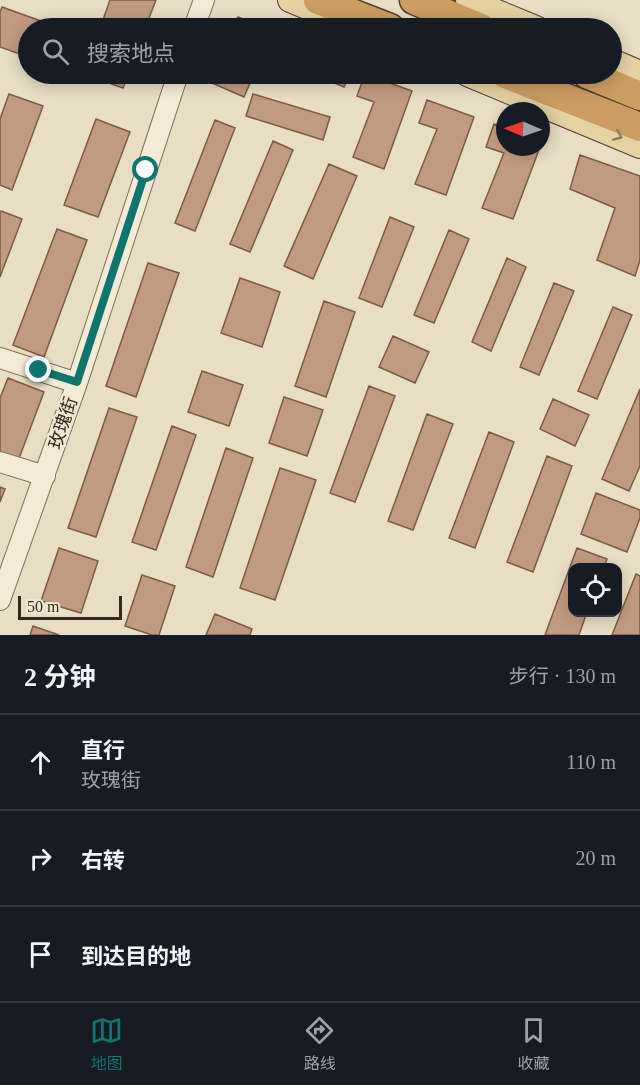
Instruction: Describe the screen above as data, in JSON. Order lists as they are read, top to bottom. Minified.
{"streets":{"street":["玫瑰街"]},"scale_bar":"50 m","north":"left","page":{"search":"搜索地点","scale":"50 m","heading":["2 分钟","步行 · 130 m"],"list":[["直行","玫瑰街","110 m"],["右转","20 m"],"到达目的地"],"nav":["地图","路线","收藏"]}}
